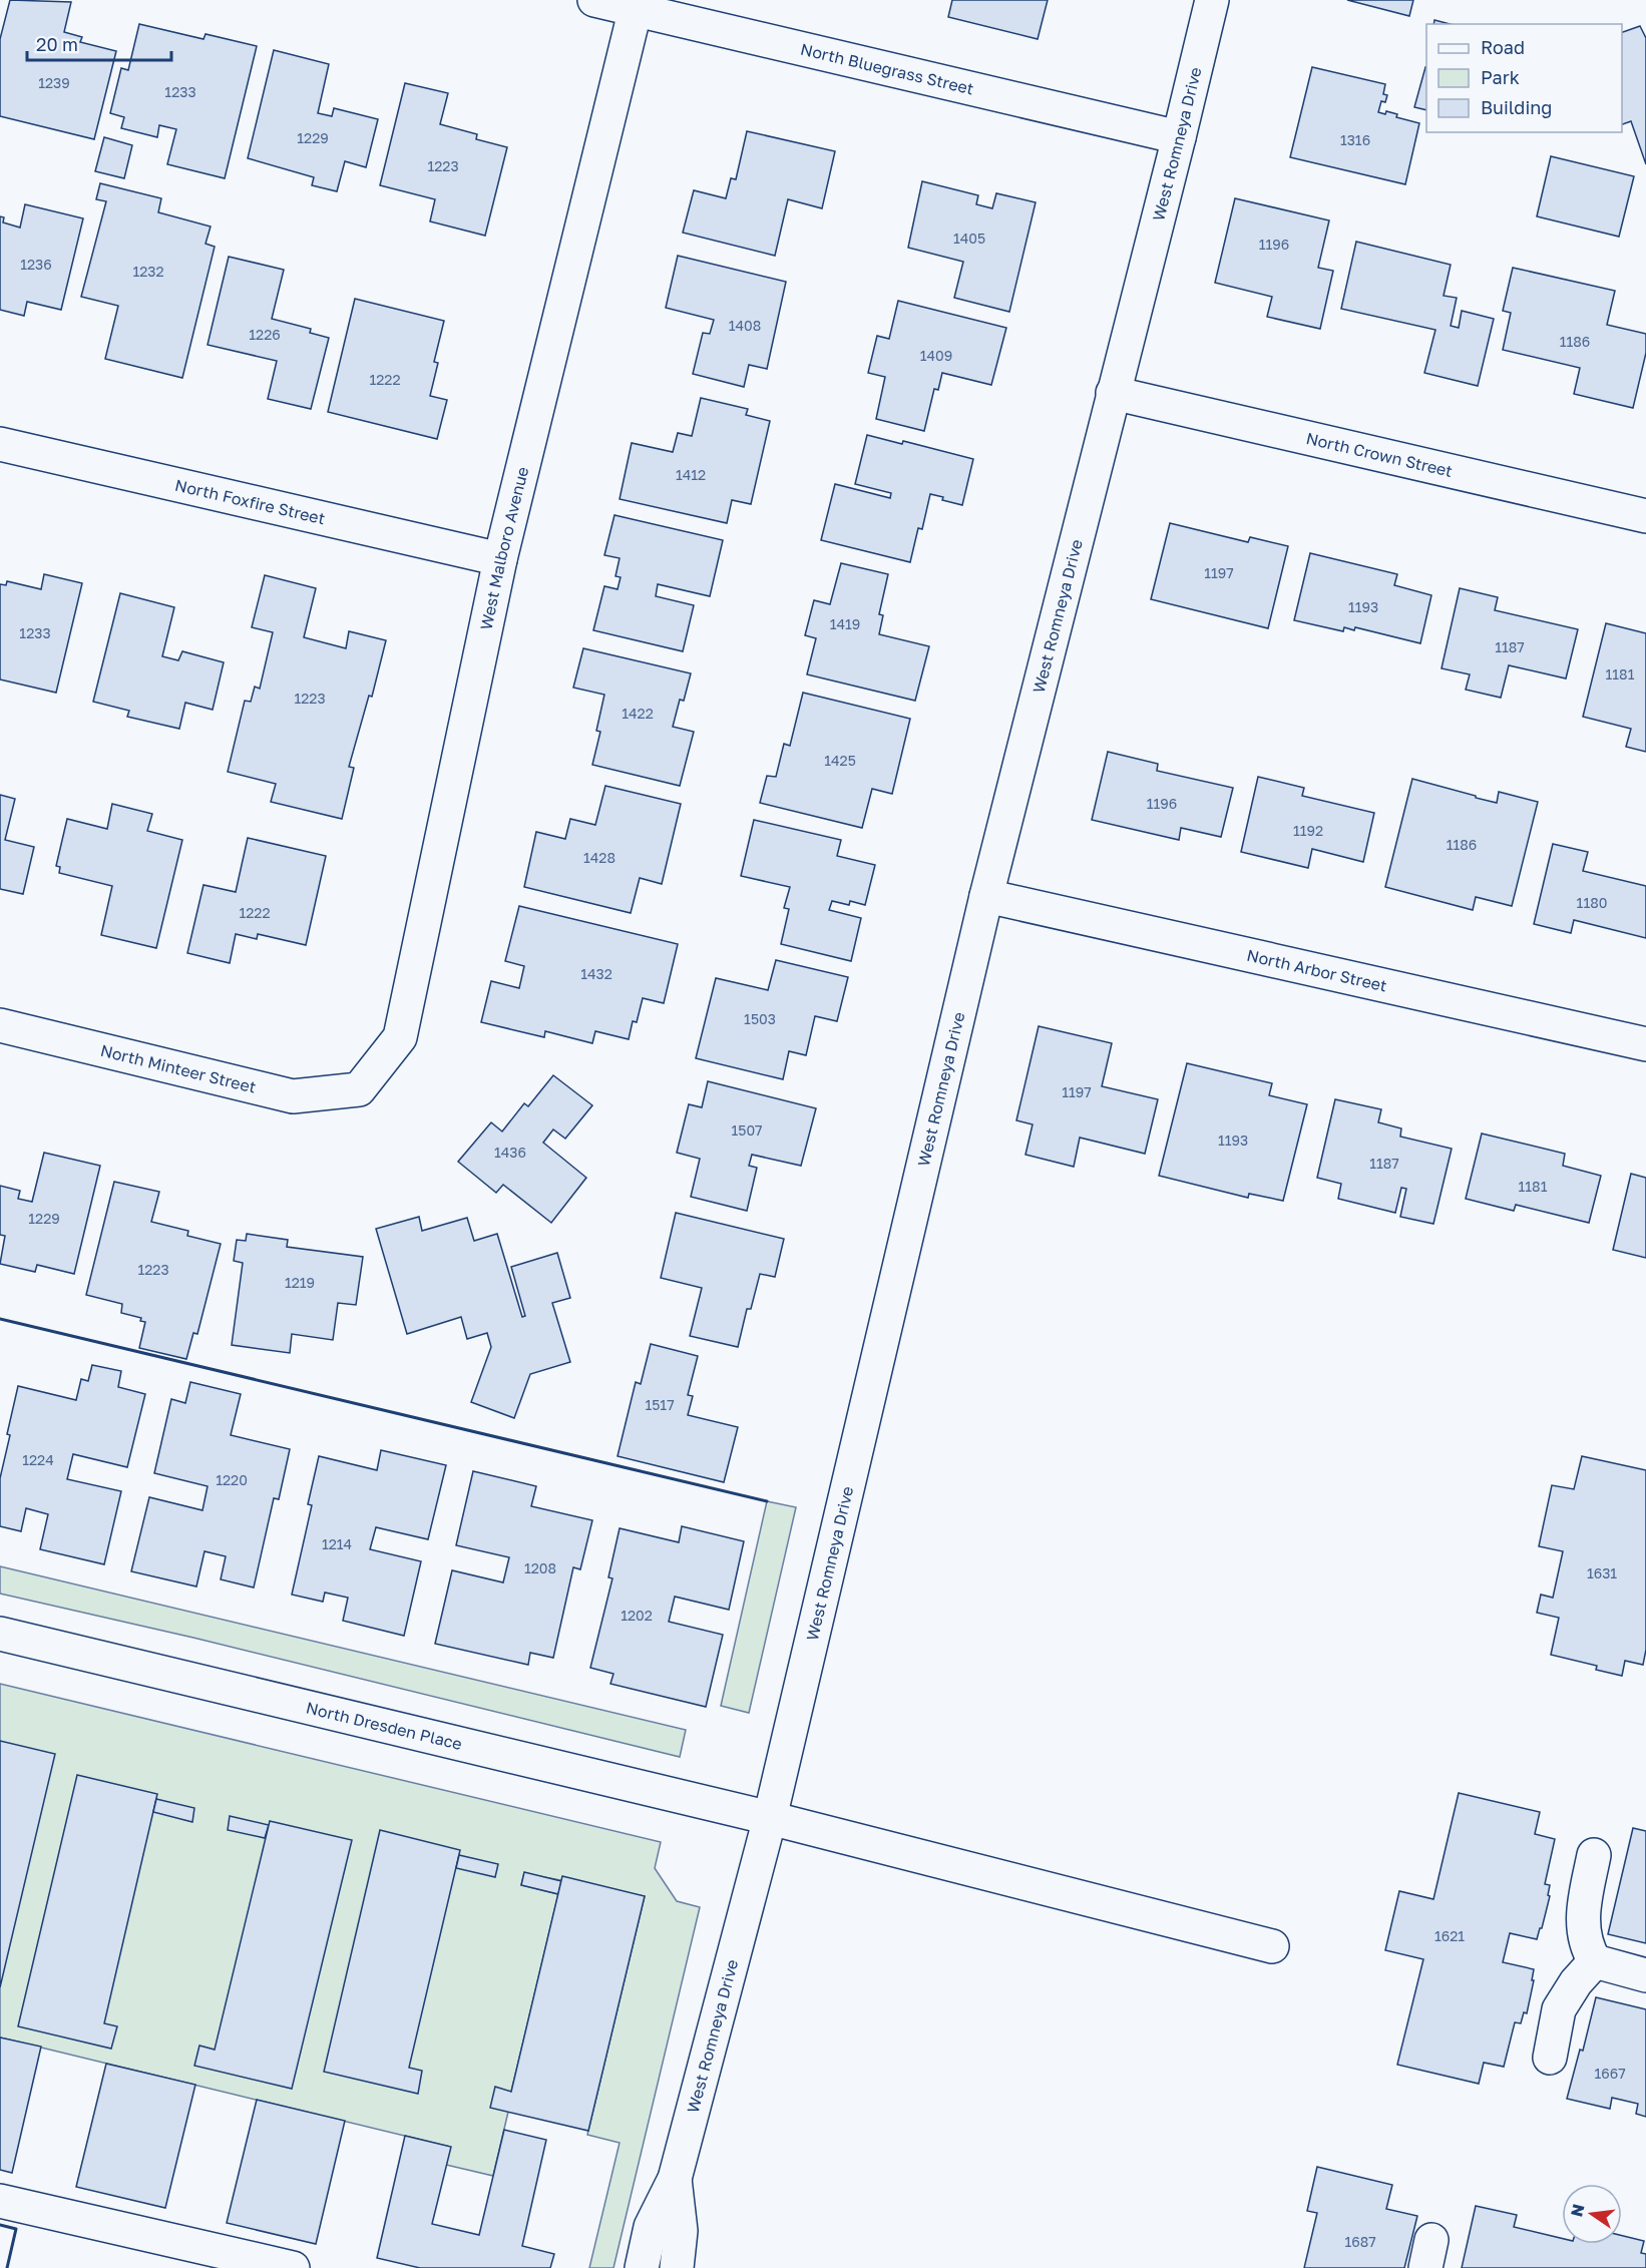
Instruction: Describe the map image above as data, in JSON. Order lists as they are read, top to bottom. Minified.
{"streets":{"street":["North Bluegrass Street","West Romneya Drive","North Crown Street","North Foxfire Street","West Malboro Avenue","North Arbor Street","North Minteer Street","North Dresden Place"]},"crossings":[["North Bluegrass Street","West Romneya Drive"],["North Bluegrass Street","West Malboro Avenue"],["West Romneya Drive","North Crown Street"],["West Romneya Drive","North Arbor Street"],["West Romneya Drive","North Dresden Place"],["North Foxfire Street","West Malboro Avenue"],["West Malboro Avenue","North Minteer Street"]],"house_numbers":["1239","1233","1229","1316","1223","1405","1196","1236","1232","1408","1226","1186","1409","1222","1412","1197","1193","1419","1233","1187","1181","1223","1422","1425","1196","1192","1186","1428","1180","1222","1432","1503","1197","1507","1193","1436","1187","1181","1229","1223","1219","1517","1224","1220","1214","1208","1631","1202","1621","1667","1687"],"legend":["Road","Park","Building"],"scale_bar":"20 m","north":"left"}
